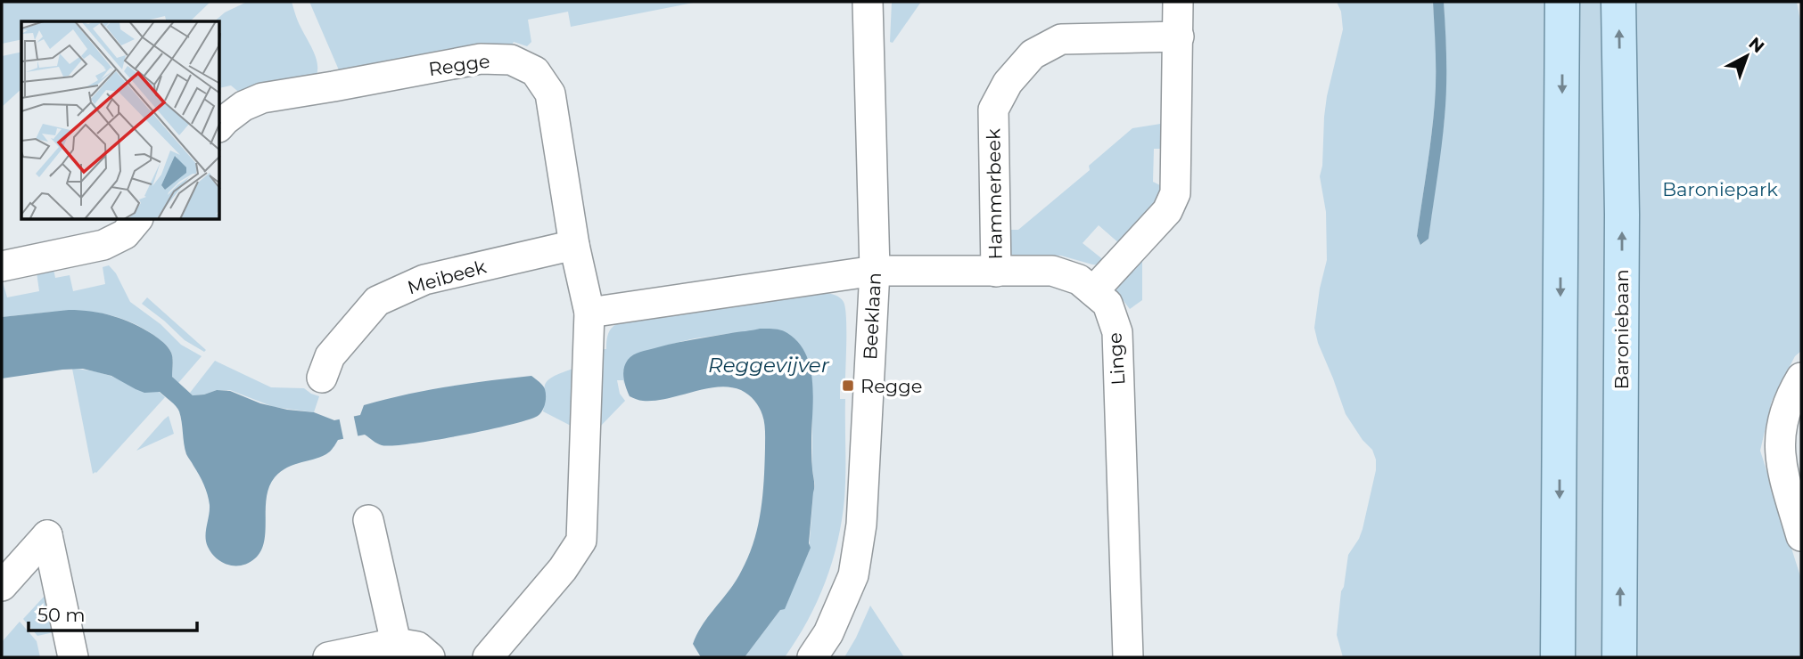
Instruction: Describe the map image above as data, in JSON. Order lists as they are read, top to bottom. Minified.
{"streets":{"main road":["Baroniebaan"],"street":["Regge","Hammerbeek","Meibeek","Beeklaan","Linge"]},"crossings":[["Regge","Meibeek"],["Hammerbeek","Linge"],["Beeklaan","Linge"]],"water":["Reggevijver"],"parks":["Baroniepark"],"places":{"transit":["Regge"]},"scale_bar":"50 m","north":"top right"}
